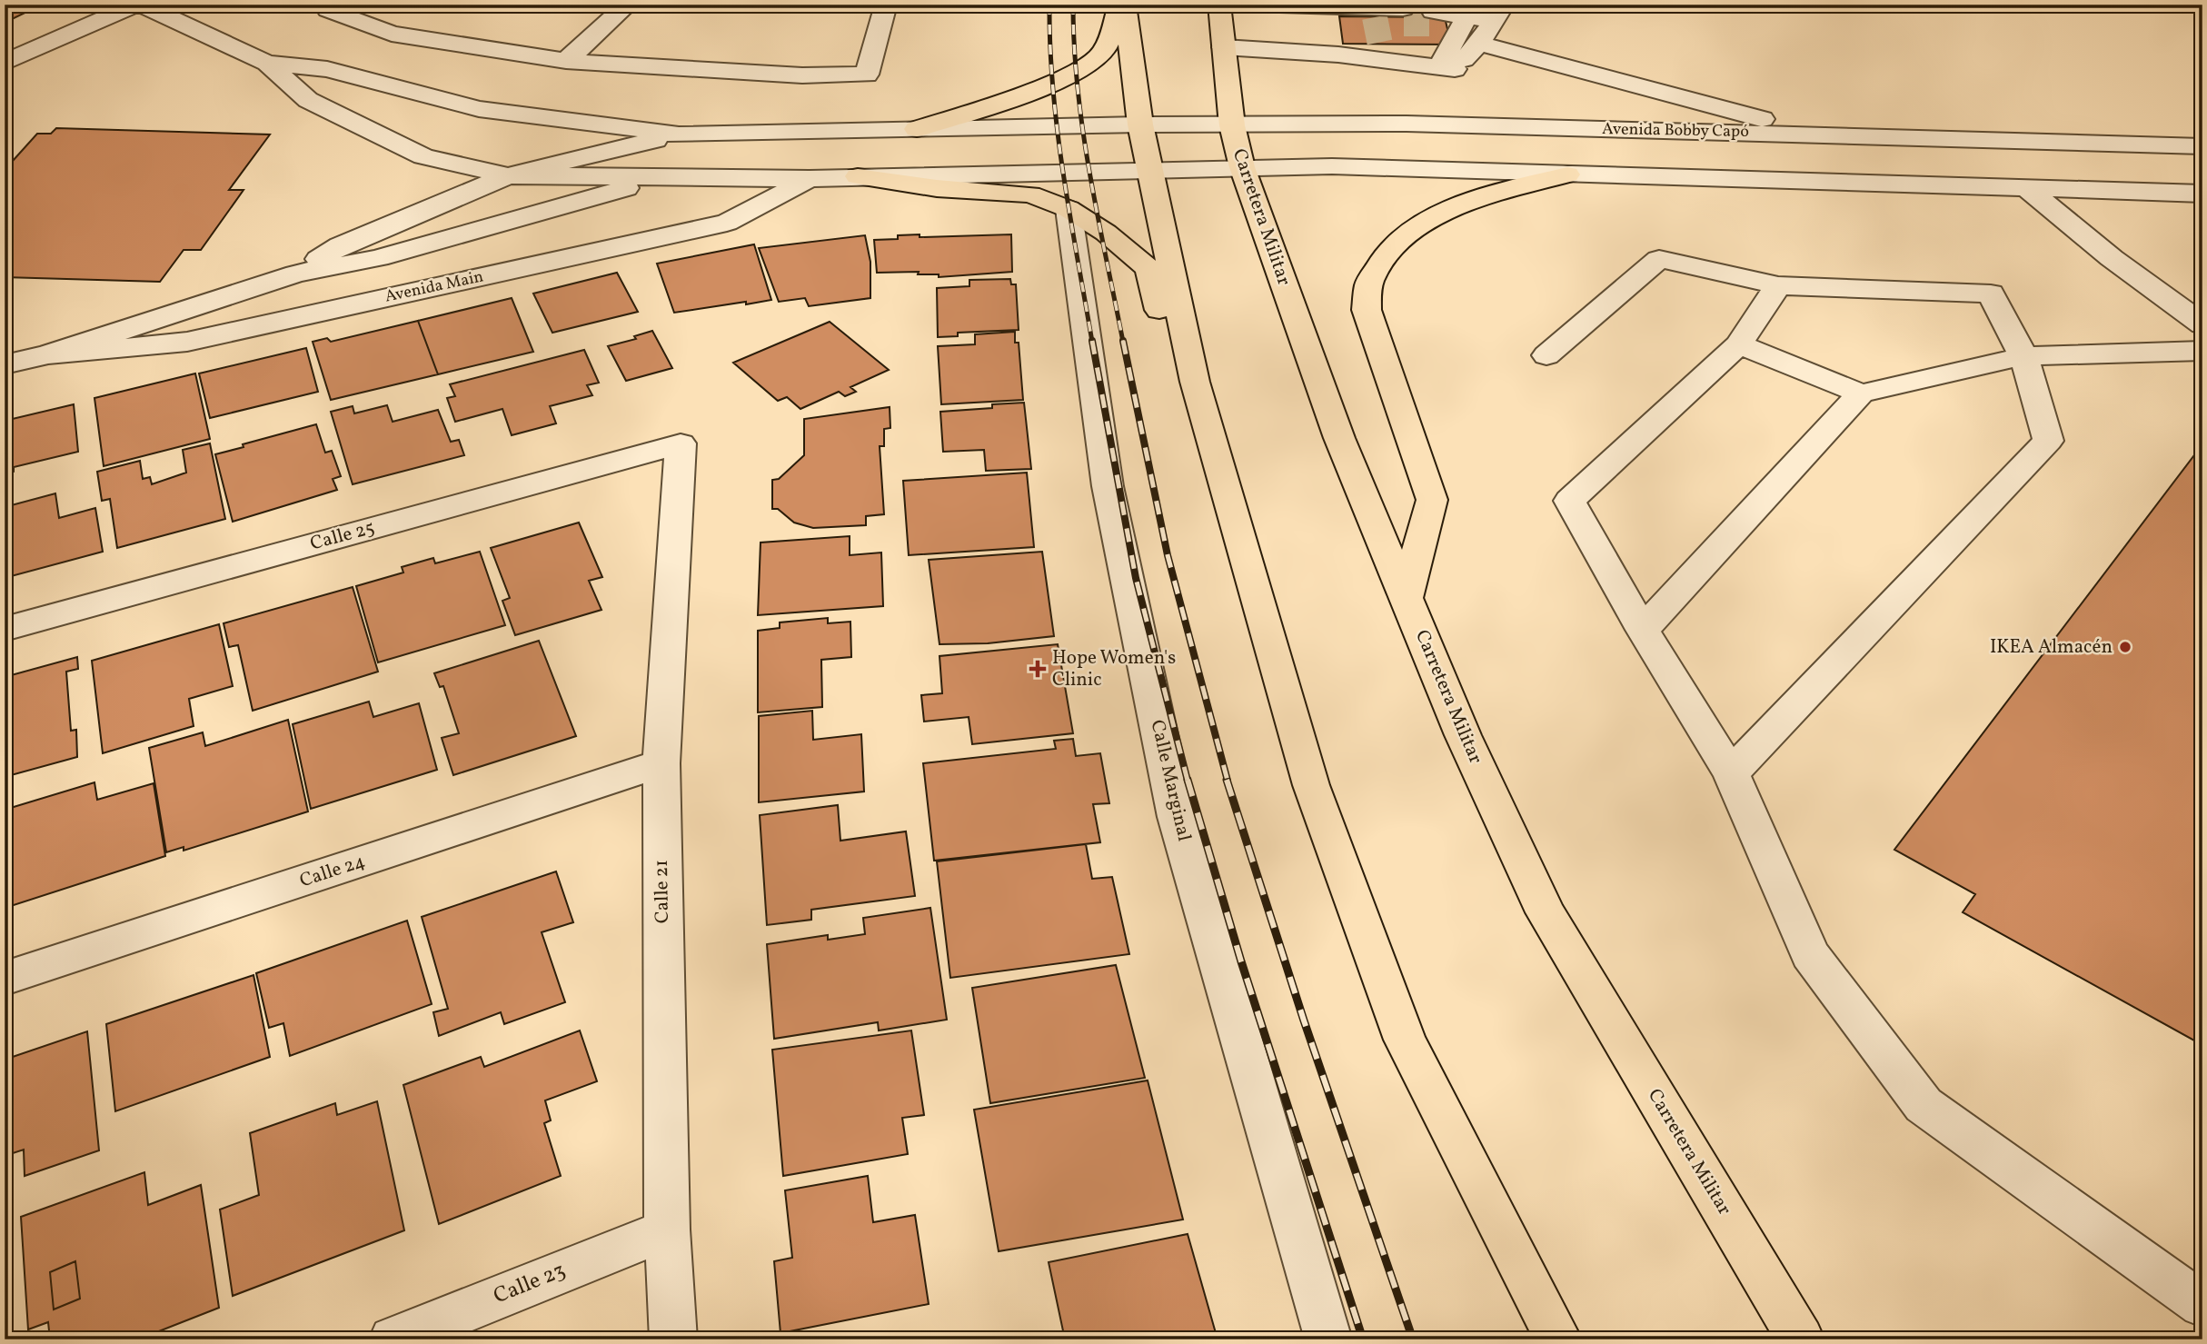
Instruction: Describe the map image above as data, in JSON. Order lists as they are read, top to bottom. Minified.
{"streets":{"main road":["Carretera Militar"],"street":["Avenida Bobby Capó","Avenida Main","Calle 25","Calle Marginal","Calle 24","Calle 21","Calle 23"]},"crossings":[["Avenida Bobby Capó","Carretera Militar"],["Calle 25","Calle 21"],["Calle 24","Calle 21"],["Calle 21","Calle 23"]],"places":{"other":["IKEA Almacén"],"health":["Hope Women's Clinic"]}}
